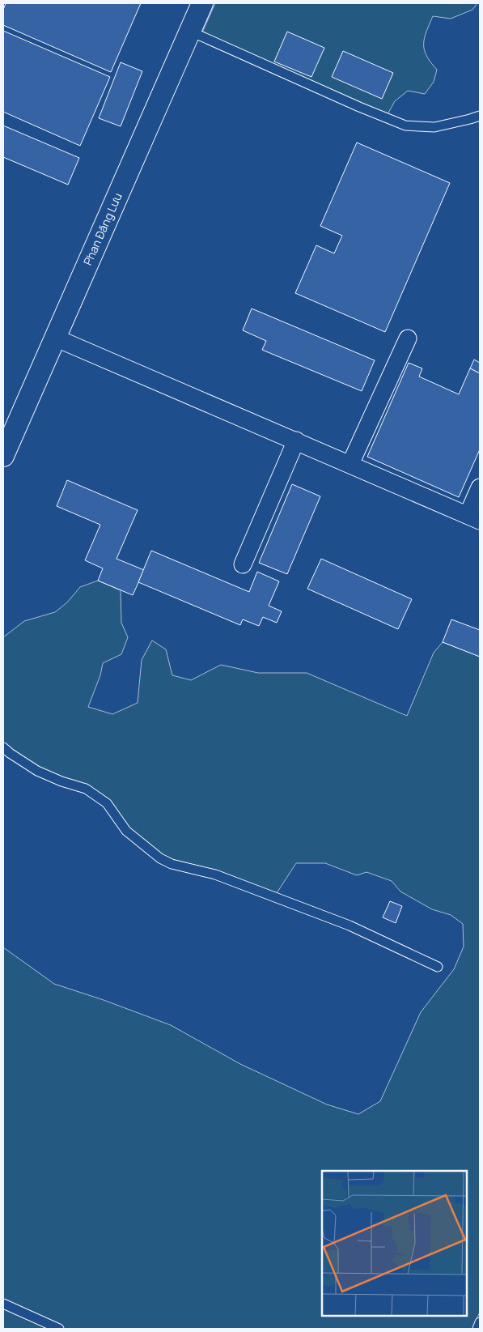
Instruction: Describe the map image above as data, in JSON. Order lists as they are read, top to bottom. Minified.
{"streets":{"street":["Phan Đăng Lưu"]}}
